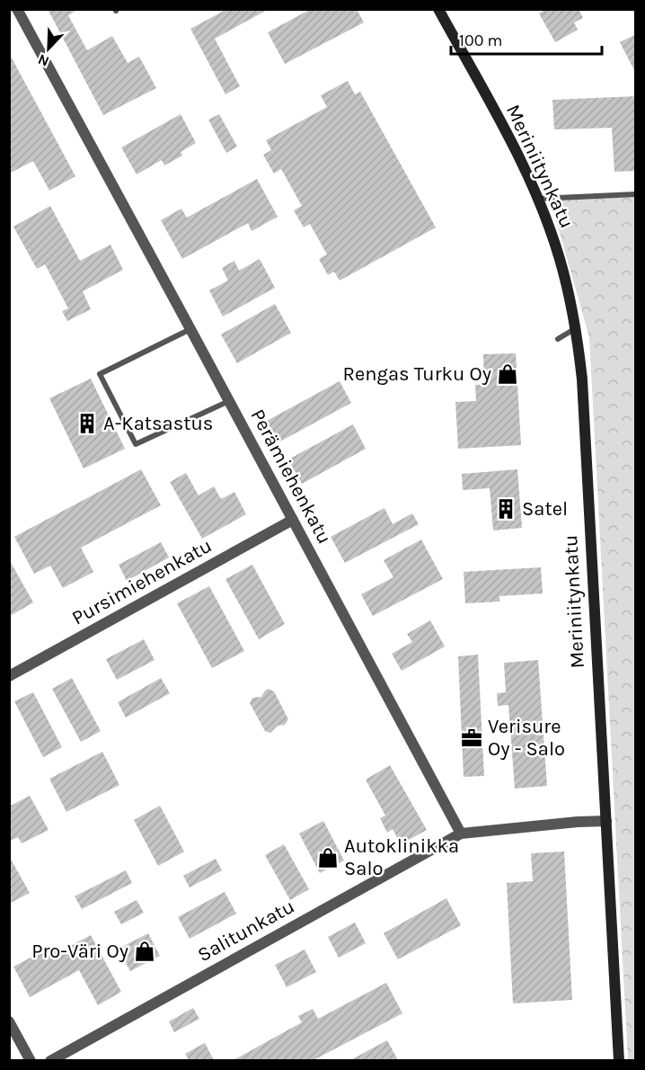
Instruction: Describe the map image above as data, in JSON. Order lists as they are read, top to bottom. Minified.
{"streets":{"main road":["Meriniitynkatu"],"street":["Perämiehenkatu","Pursimiehenkatu","Salitunkatu"]},"crossings":[["Perämiehenkatu","Pursimiehenkatu"],["Perämiehenkatu","Salitunkatu"]],"places":{"shop":["Rengas Turku Oy","Autoklinikka Salo","Pro-Väri Oy"],"building":["A-Katsastus","Satel"],"office":["Verisure Oy - Salo"]},"scale_bar":"100 m","north":"bottom left"}
